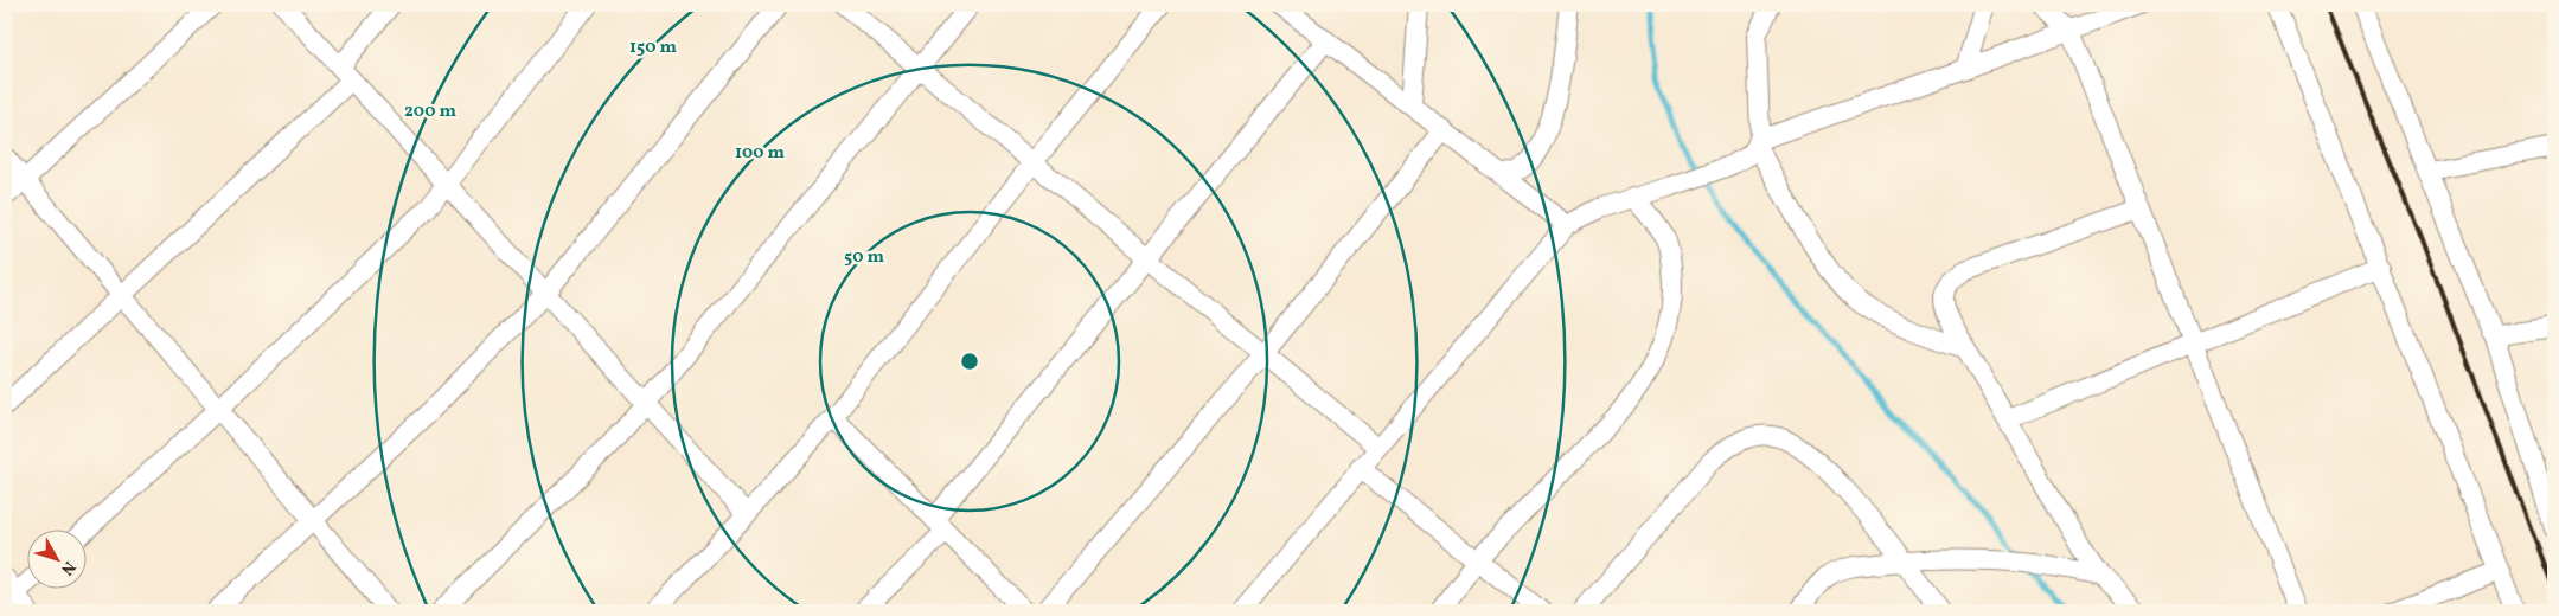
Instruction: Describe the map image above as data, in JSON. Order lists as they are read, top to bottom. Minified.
{"north":"bottom right","rings":["150 m","200 m","100 m","50 m"]}
